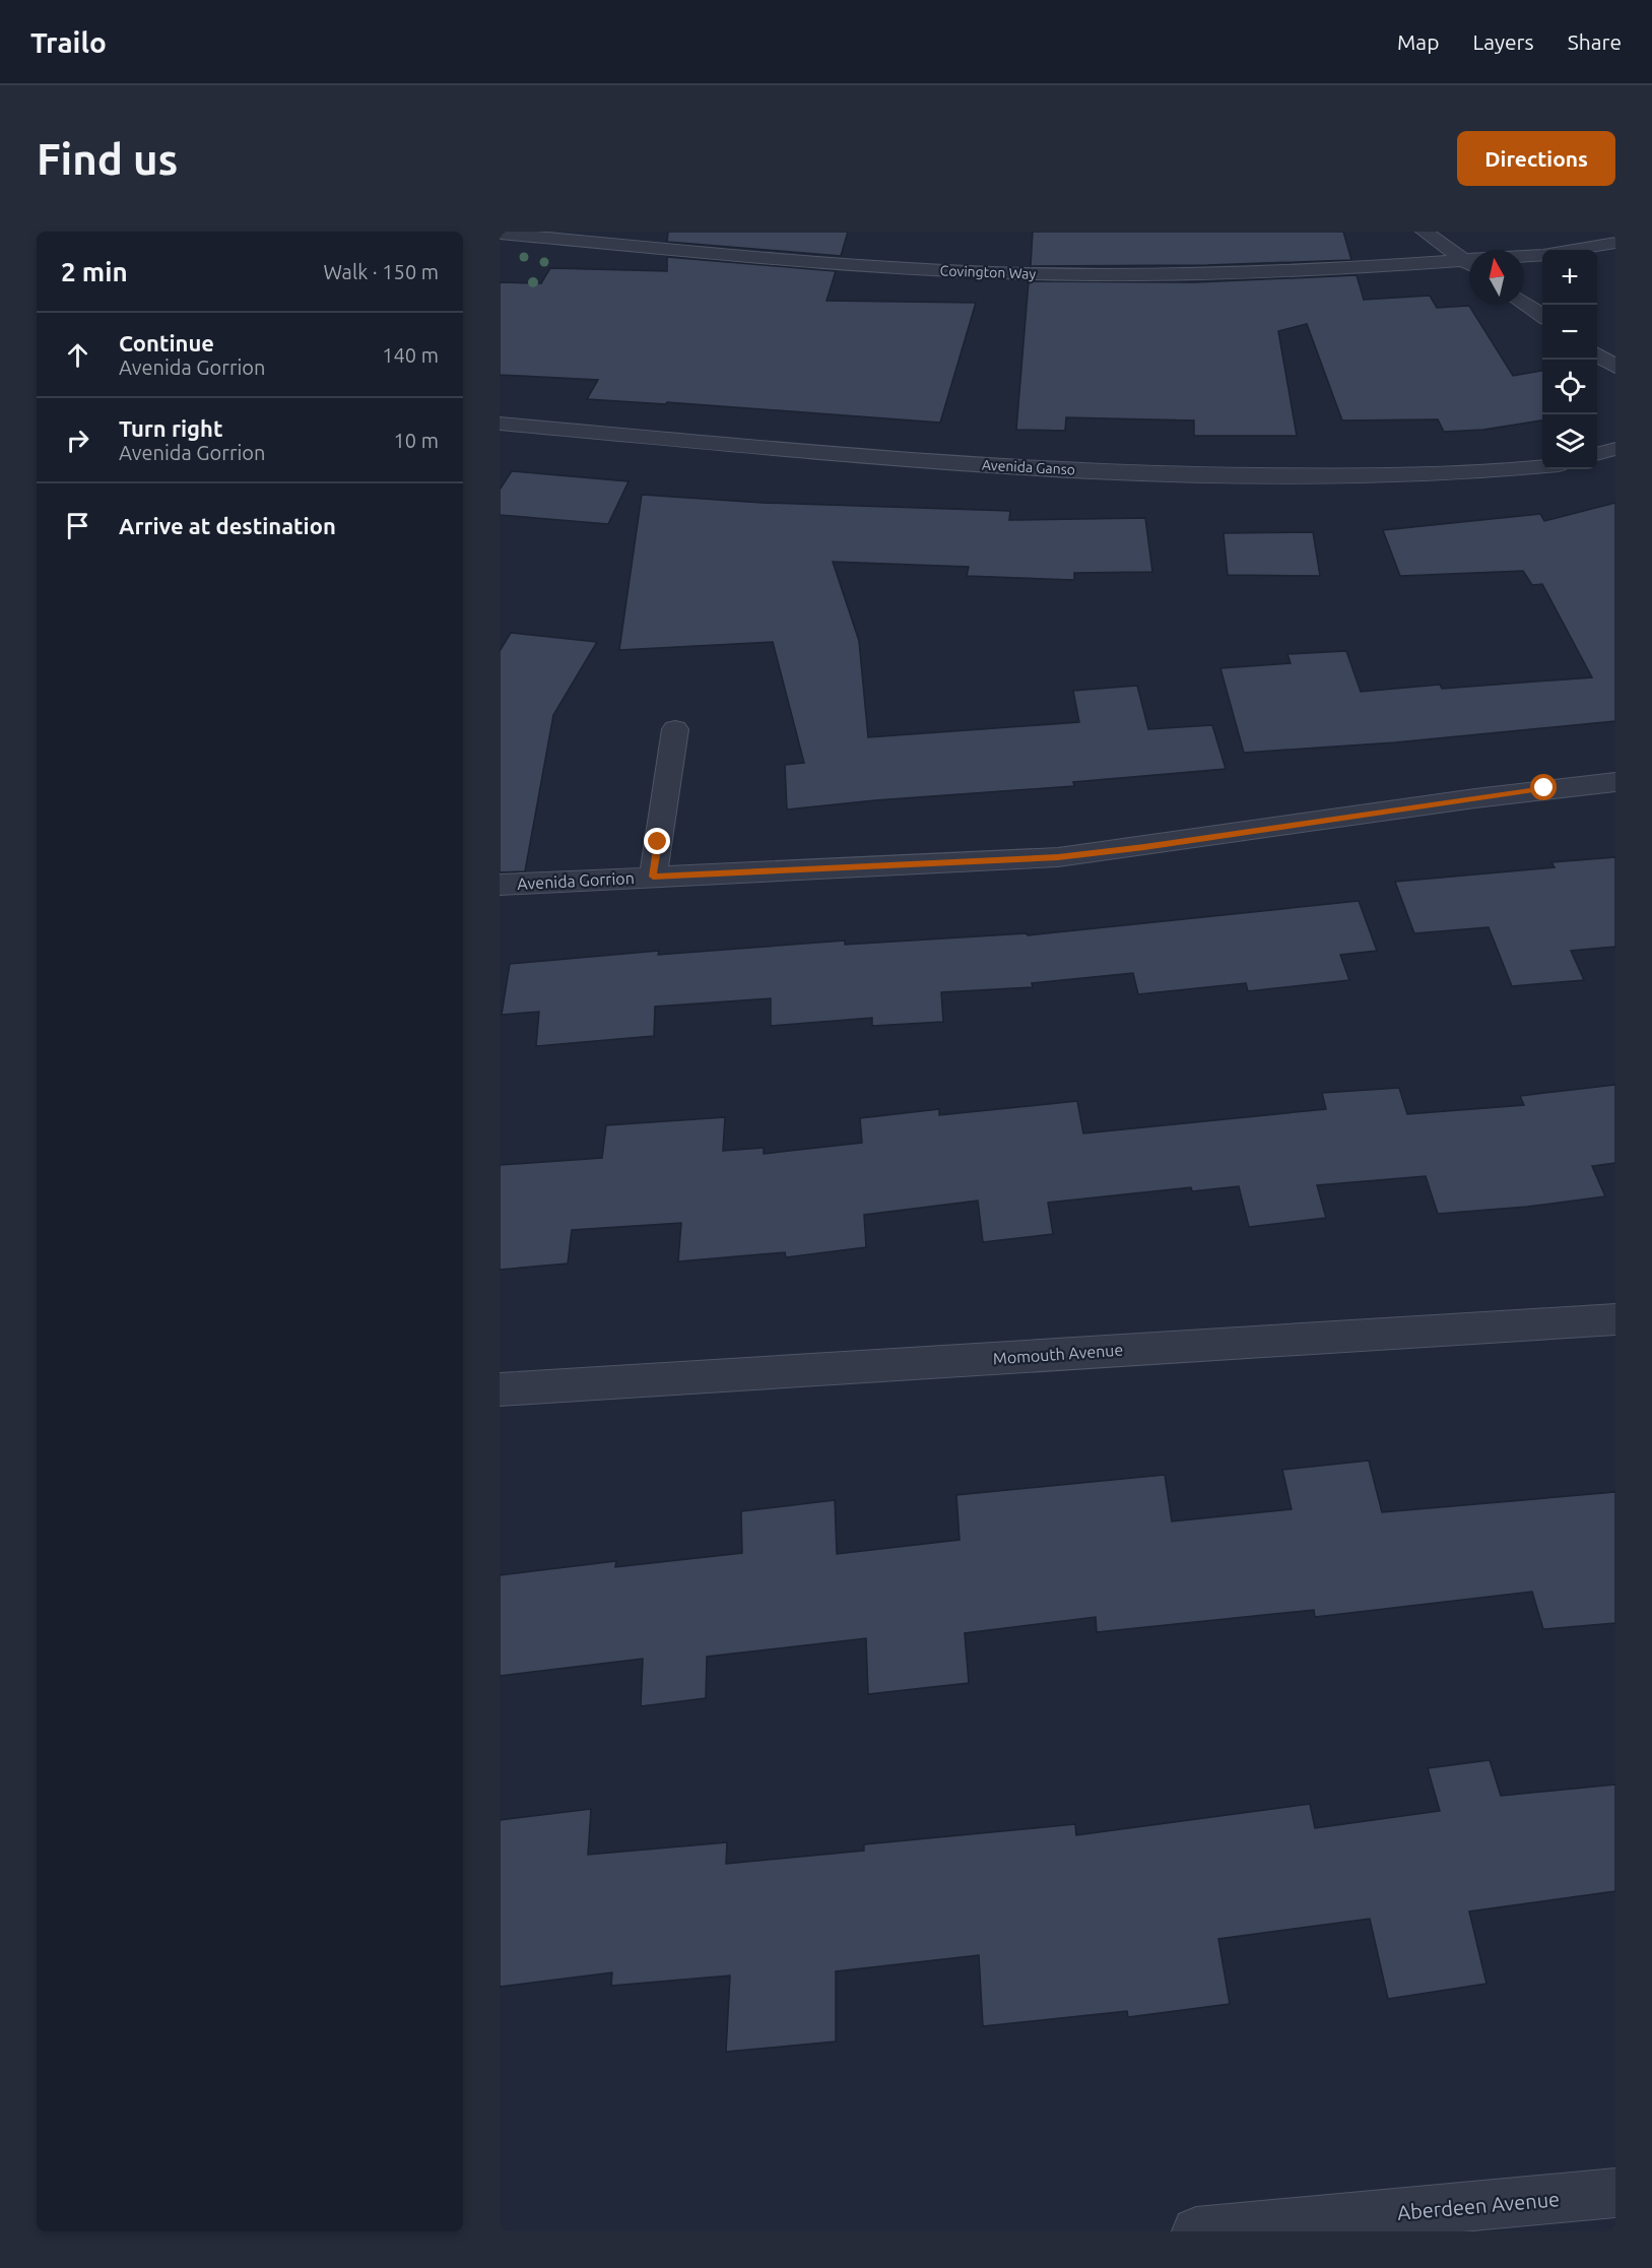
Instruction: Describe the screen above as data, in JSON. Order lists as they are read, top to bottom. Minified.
{"streets":{"street":["Covington Way","Avenida Ganso","Avenida Gorrion","Momouth Avenue","Aberdeen Avenue"]},"north":"top","page":{"header":"Trailo","nav":["Map","Layers","Share"],"buttons":"Directions","title":"Find us","heading":["2 min","Walk · 150 m"],"map_buttons":["+","−"],"list":[["Continue","Avenida Gorrion","140 m"],["Turn right","Avenida Gorrion","10 m"],"Arrive at destination"]}}
